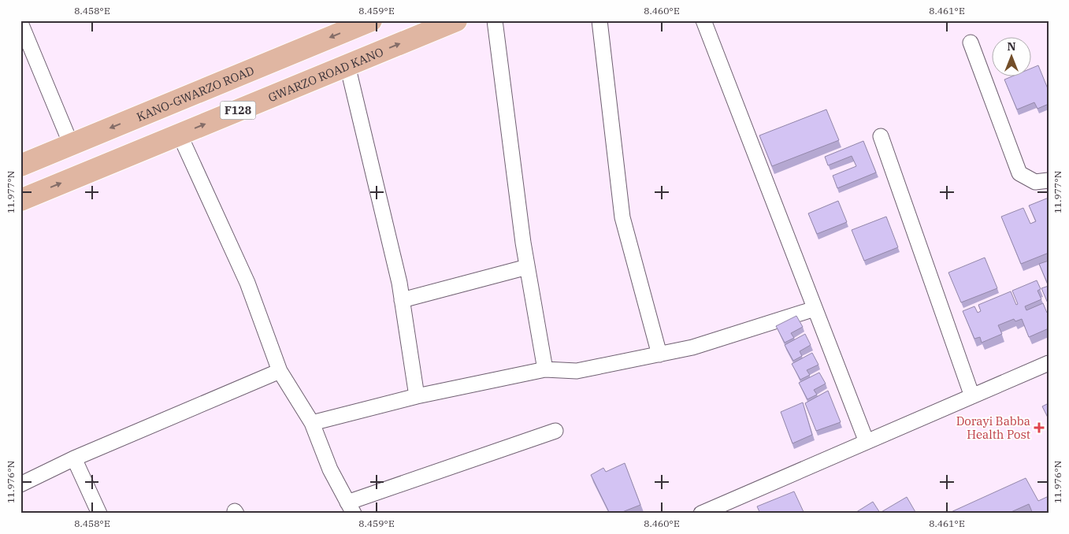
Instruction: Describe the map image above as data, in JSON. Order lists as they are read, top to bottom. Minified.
{"streets":{"main road":["GWARZO ROAD KANO","KANO-GWARZO ROAD","F128"]},"one_way":["GWARZO ROAD KANO","KANO-GWARZO ROAD"],"places":{"health":["Dorayi Babba Health Post"]},"north":"top","coordinates":["8.458°E","8.459°E","8.460°E","8.461°E","11.977°N","11.976°N"]}
